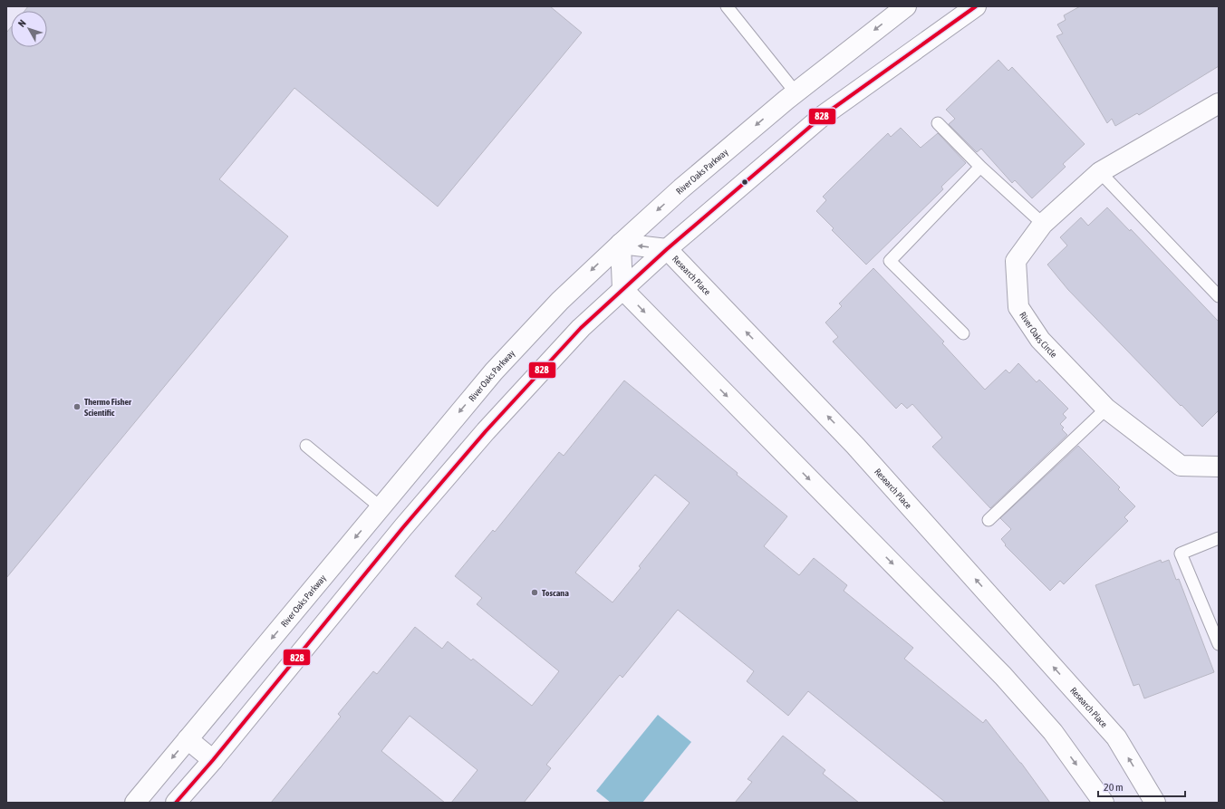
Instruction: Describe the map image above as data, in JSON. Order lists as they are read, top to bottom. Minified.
{"streets":{"street":["River Oaks Parkway","Research Place","River Oaks Circle"]},"crossings":[["River Oaks Parkway","Research Place"]],"places":["Thermo Fisher Scientific","Toscana"],"lines":["transit line 828"],"scale_bar":"20 m","north":"top left"}
